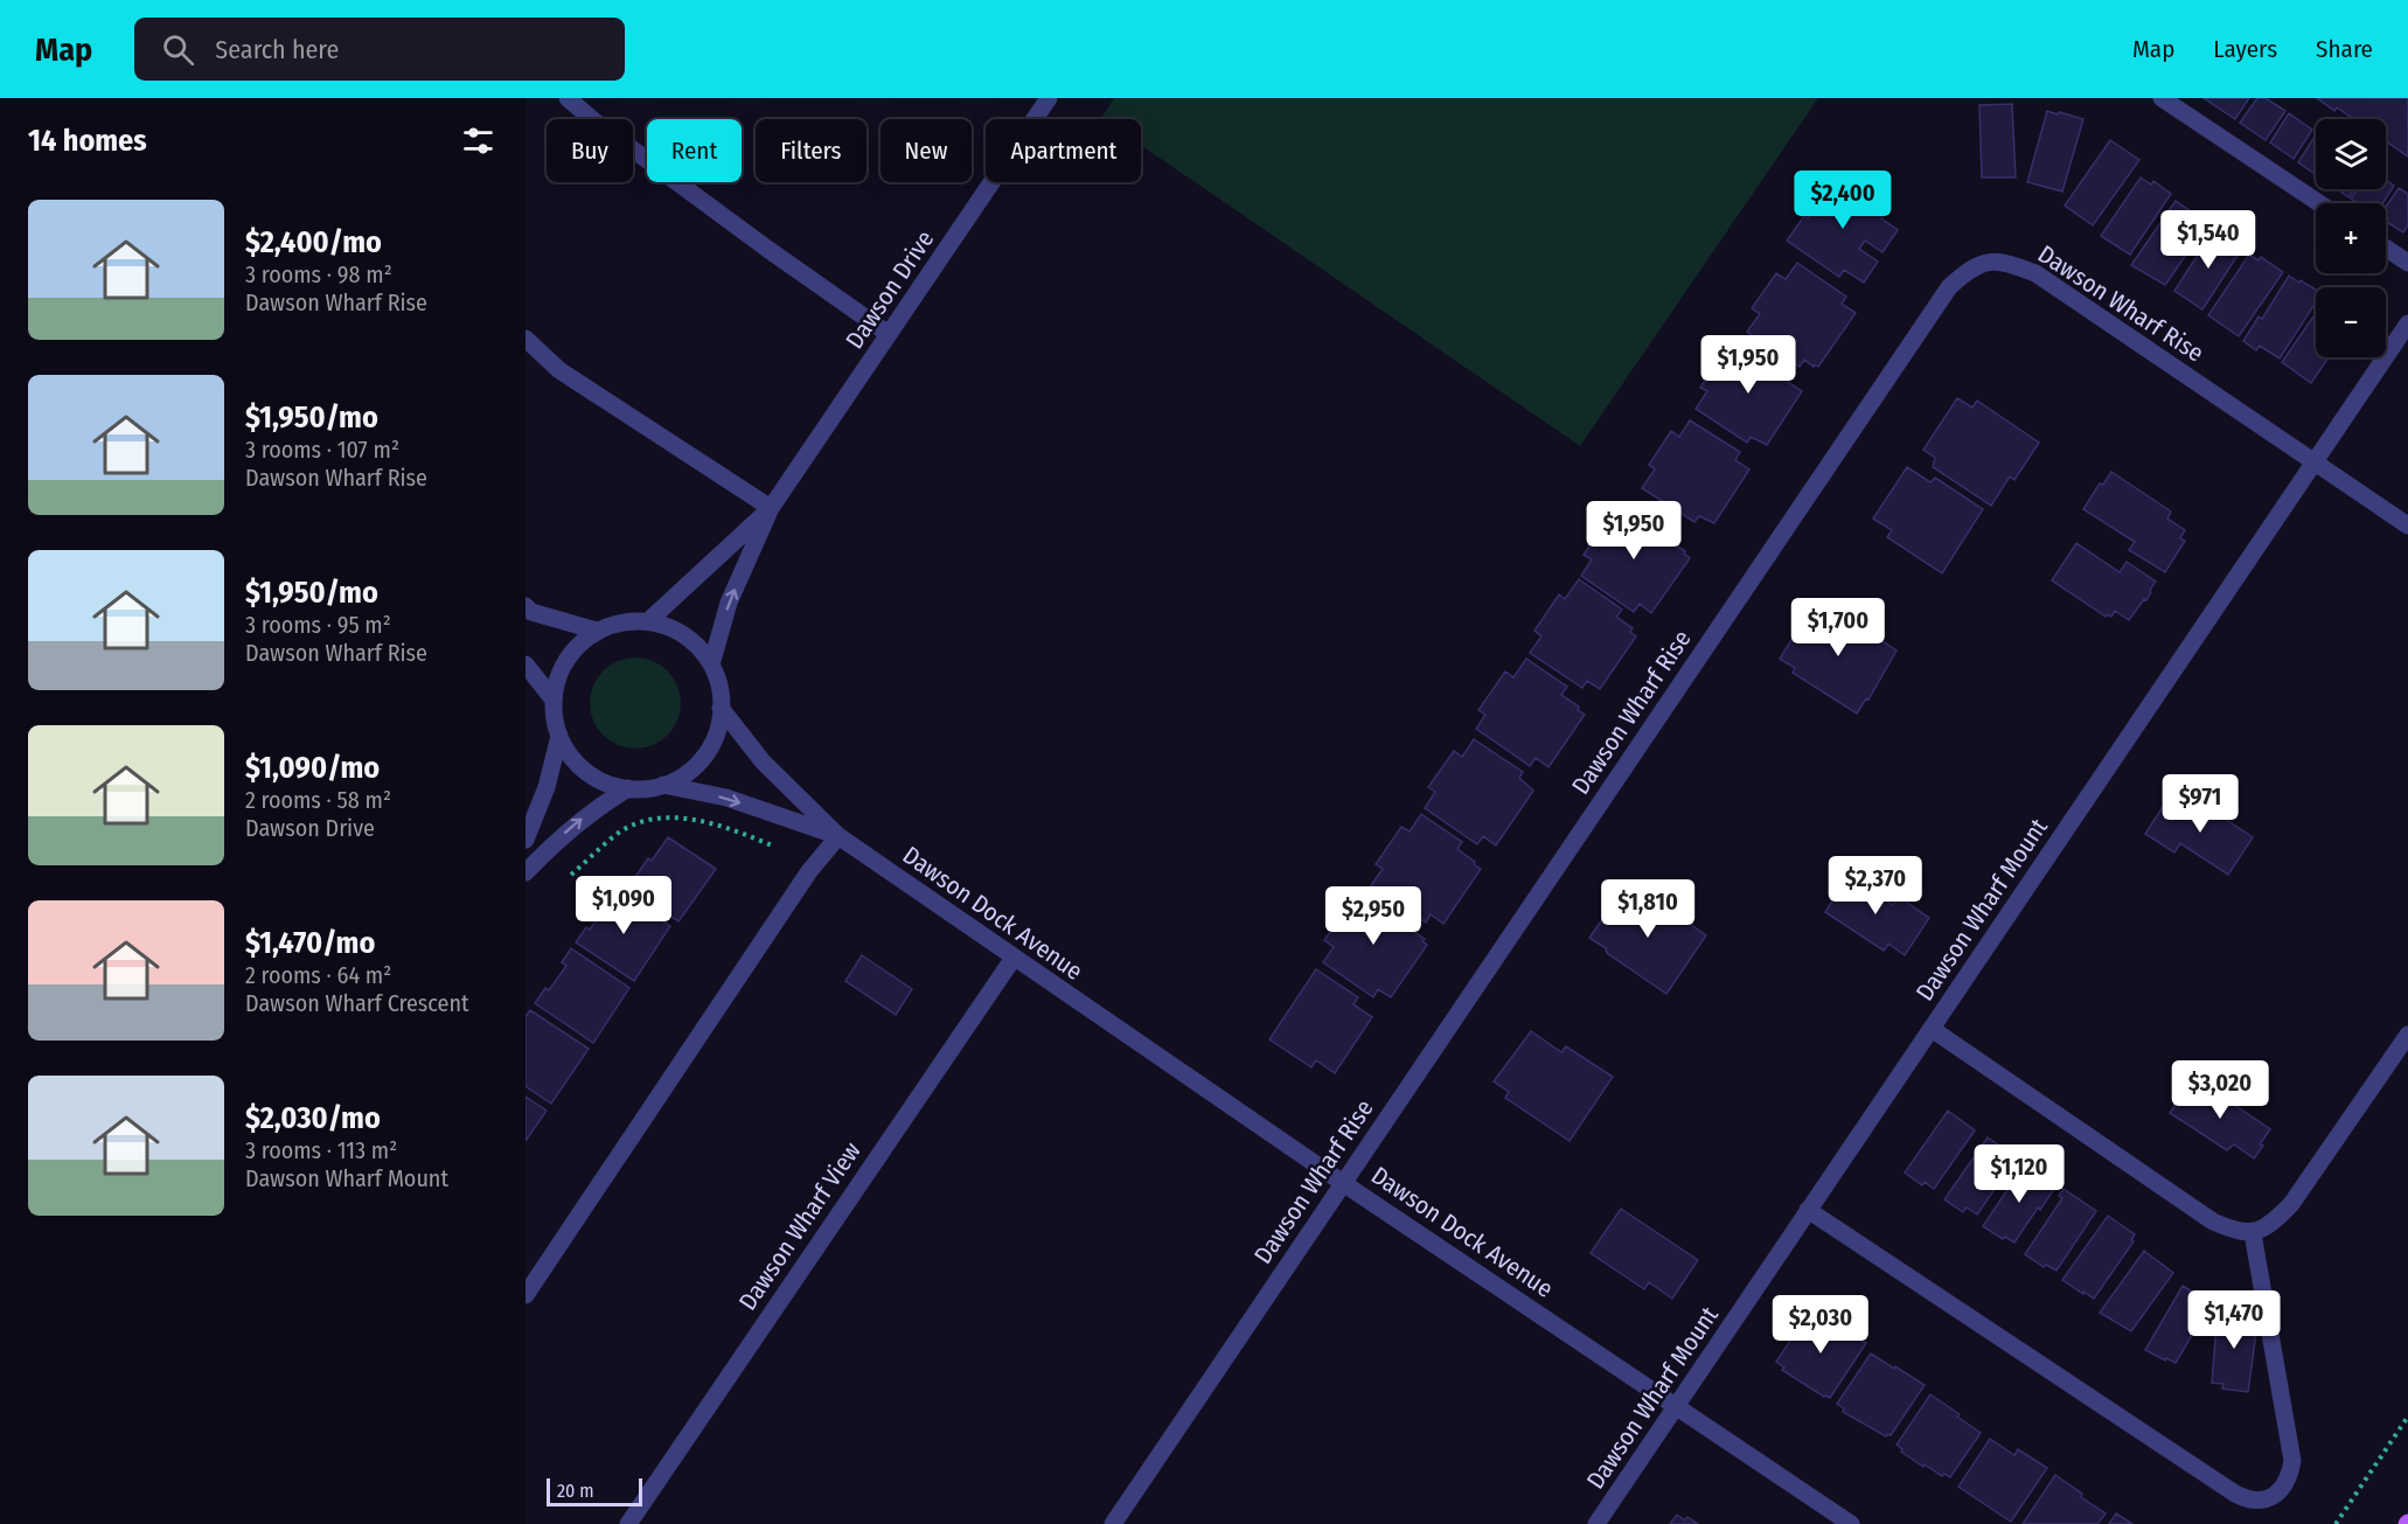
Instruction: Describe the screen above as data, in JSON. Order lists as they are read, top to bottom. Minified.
{"streets":{"street":["Dawson Drive","Dawson Wharf Rise","Dawson Wharf Mount","Dawson Dock Avenue","Dawson Wharf View"]},"crossings":[["Dawson Drive","Dawson Dock Avenue"],["Dawson Wharf Rise","Dawson Wharf Mount"],["Dawson Wharf Rise","Dawson Dock Avenue"],["Dawson Wharf Mount","Dawson Dock Avenue"],["Dawson Dock Avenue","Dawson Wharf View"]],"scale_bar":"20 m","page":{"header":"Map","search":"Search here","nav":["Map","Layers","Share"],"heading":"14 homes","map_buttons":["+","−"],"chip":["Buy","Rent","Filters","New","Apartment"],"price":["$2,400","$1,540","$1,950","$1,950","$1,700","$971","$2,370","$1,090","$1,810","$2,950","$3,020","$1,120","$1,470","$2,030"],"list":[{"name":"$2,400/mo","note":"3 rooms · 98 m² · Dawson Wharf Rise"},{"name":"$1,950/mo","note":"3 rooms · 107 m² · Dawson Wharf Rise"},{"name":"$1,950/mo","note":"3 rooms · 95 m² · Dawson Wharf Rise"},{"name":"$1,090/mo","note":"2 rooms · 58 m² · Dawson Drive"},{"name":"$1,470/mo","note":"2 rooms · 64 m² · Dawson Wharf Crescent"},{"name":"$2,030/mo","note":"3 rooms · 113 m² · Dawson Wharf Mount"}],"scale":"20 m"}}
